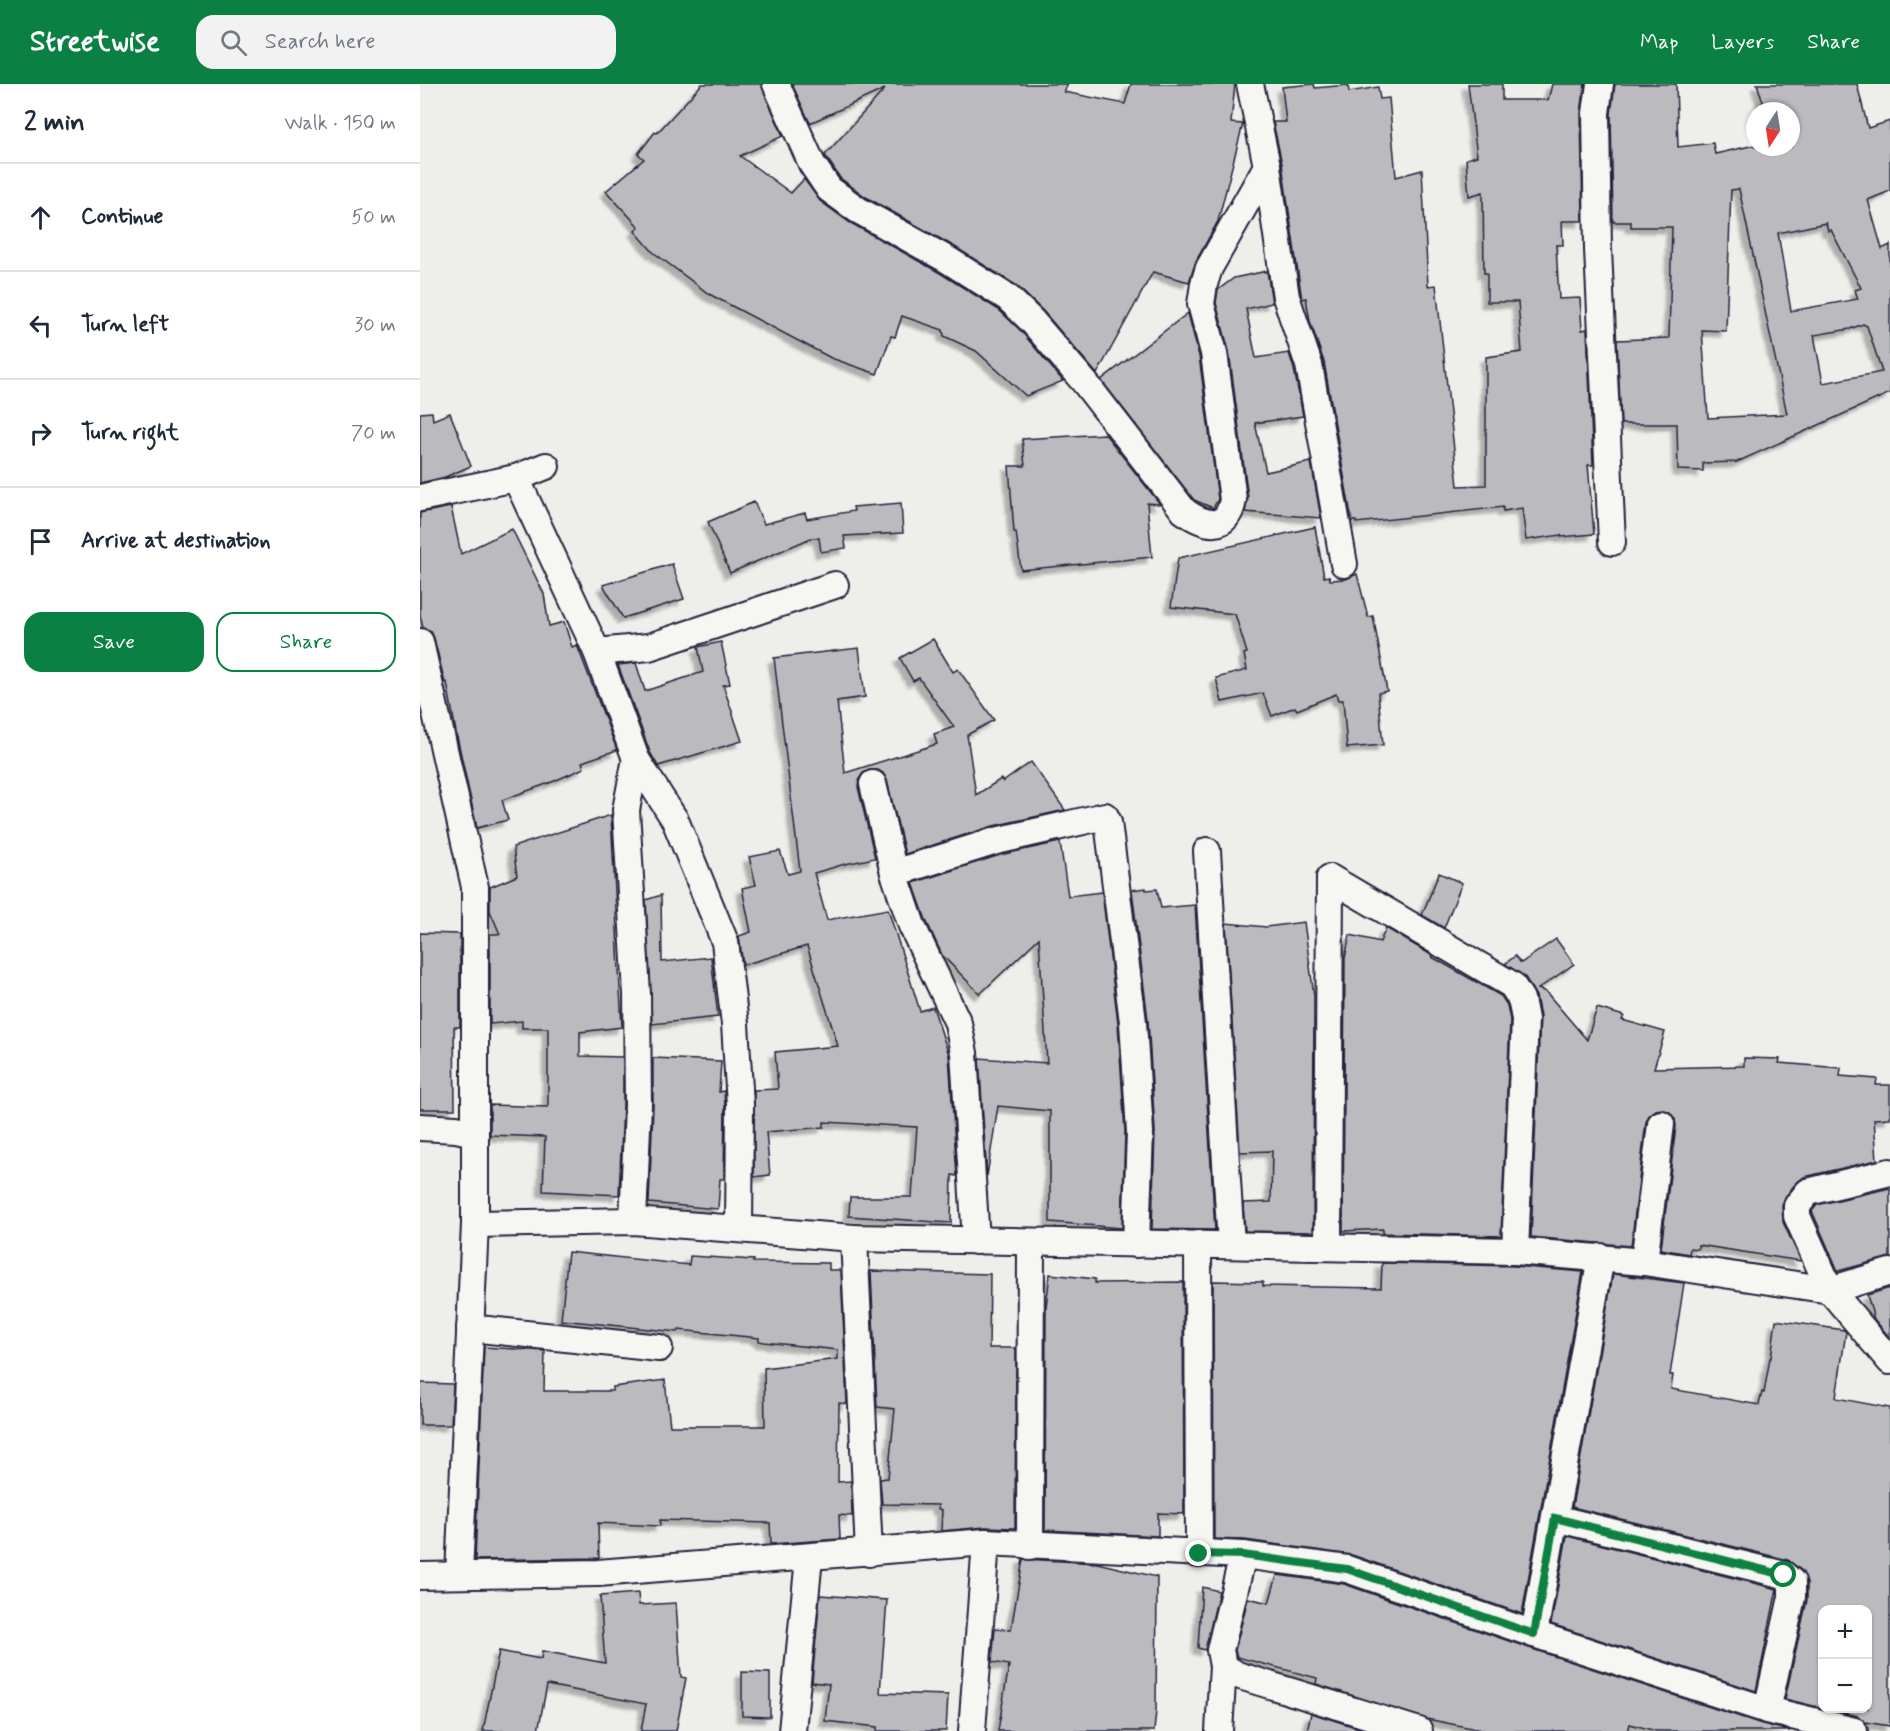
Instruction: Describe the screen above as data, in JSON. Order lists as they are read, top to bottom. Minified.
{"north":"bottom","page":{"header":"Streetwise","search":"Search here","nav":["Map","Layers","Share"],"heading":["2 min","Walk · 150 m"],"list":[["Continue","50 m"],["Turn left","30 m"],["Turn right","70 m"],"Arrive at destination"],"buttons":["Save","Share"],"map_buttons":["+","−"]}}
